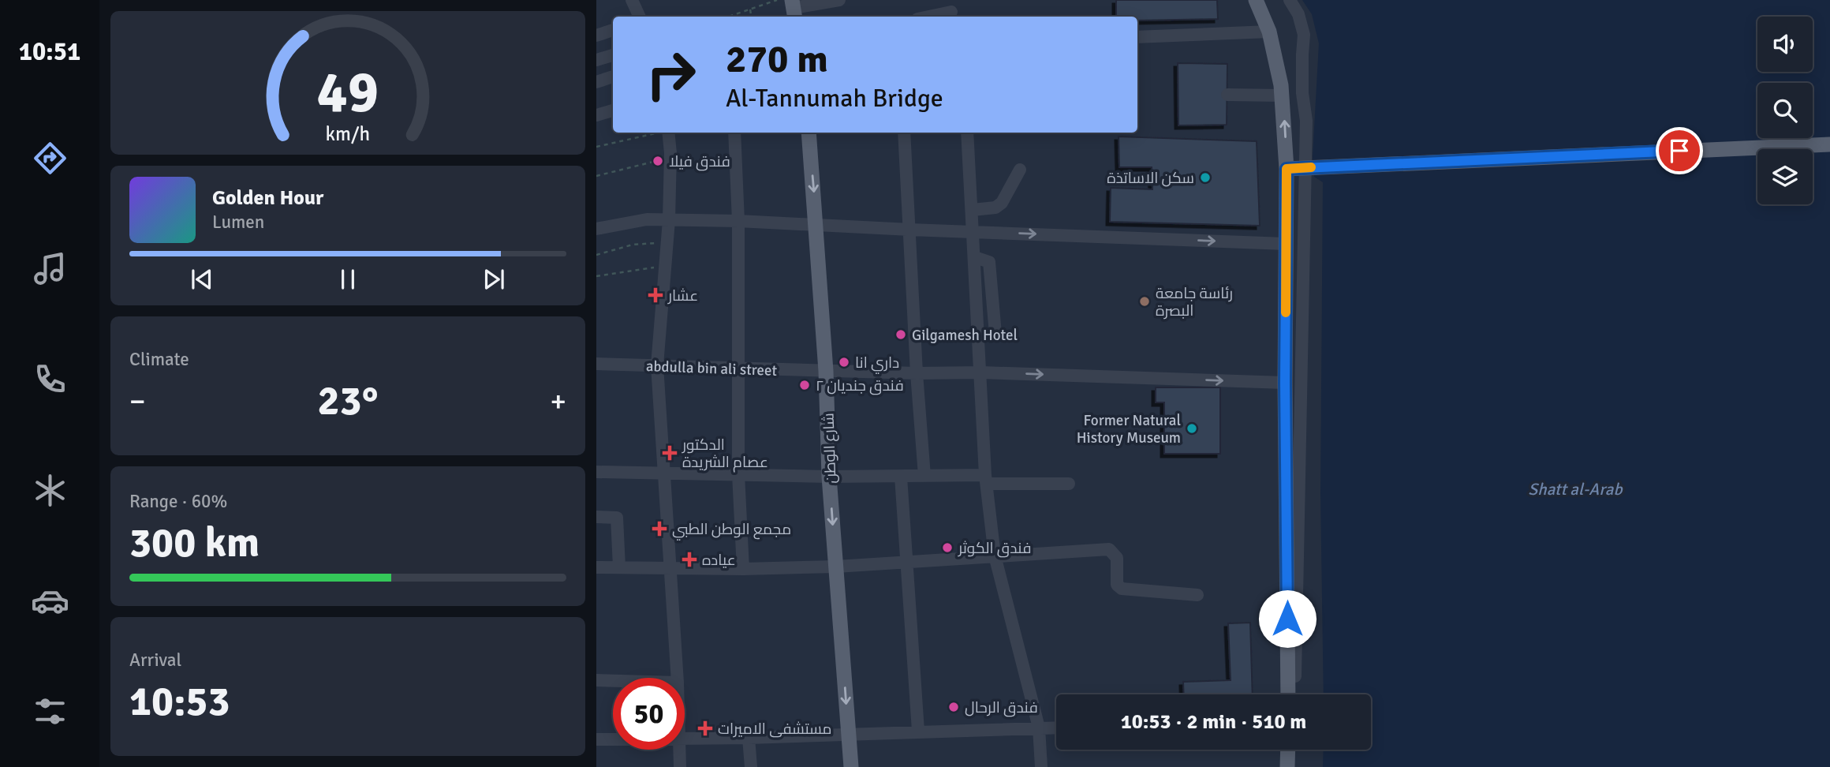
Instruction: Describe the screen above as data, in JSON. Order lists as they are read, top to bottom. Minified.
{"streets":{"main road":["شارع الوطن"],"street":["abdulla bin ali street"]},"crossings":[["abdulla bin ali street","شارع الوطن"]],"one_way":["شارع الوطن"],"water":["Shatt al-Arab"],"places":{"other":["فندق فيلا","سكن الاساتذة","رئاسة جامعة البصرة","Gilgamesh Hotel","داري انا","فندق جنديان ٢","Former Natural History Museum","فندق الكوثر","فندق الرحال"],"health":["عشار","الدكتور عصام الشريدة","مجمع الوطن الطبي","عياده","مستشفى الاميرات"]},"page":{"tabs":"10:51","turn":["270 m","Al-Tannumah Bridge"],"song":["Golden Hour","Lumen"],"tile":["Climate",["Range · 60%","300 km"],["Arrival","10:53"]],"heat":["−","23°","+"],"limit":"50","trip":"10:53 · 2 min · 510 m","gauge":["49","km/h"]}}
